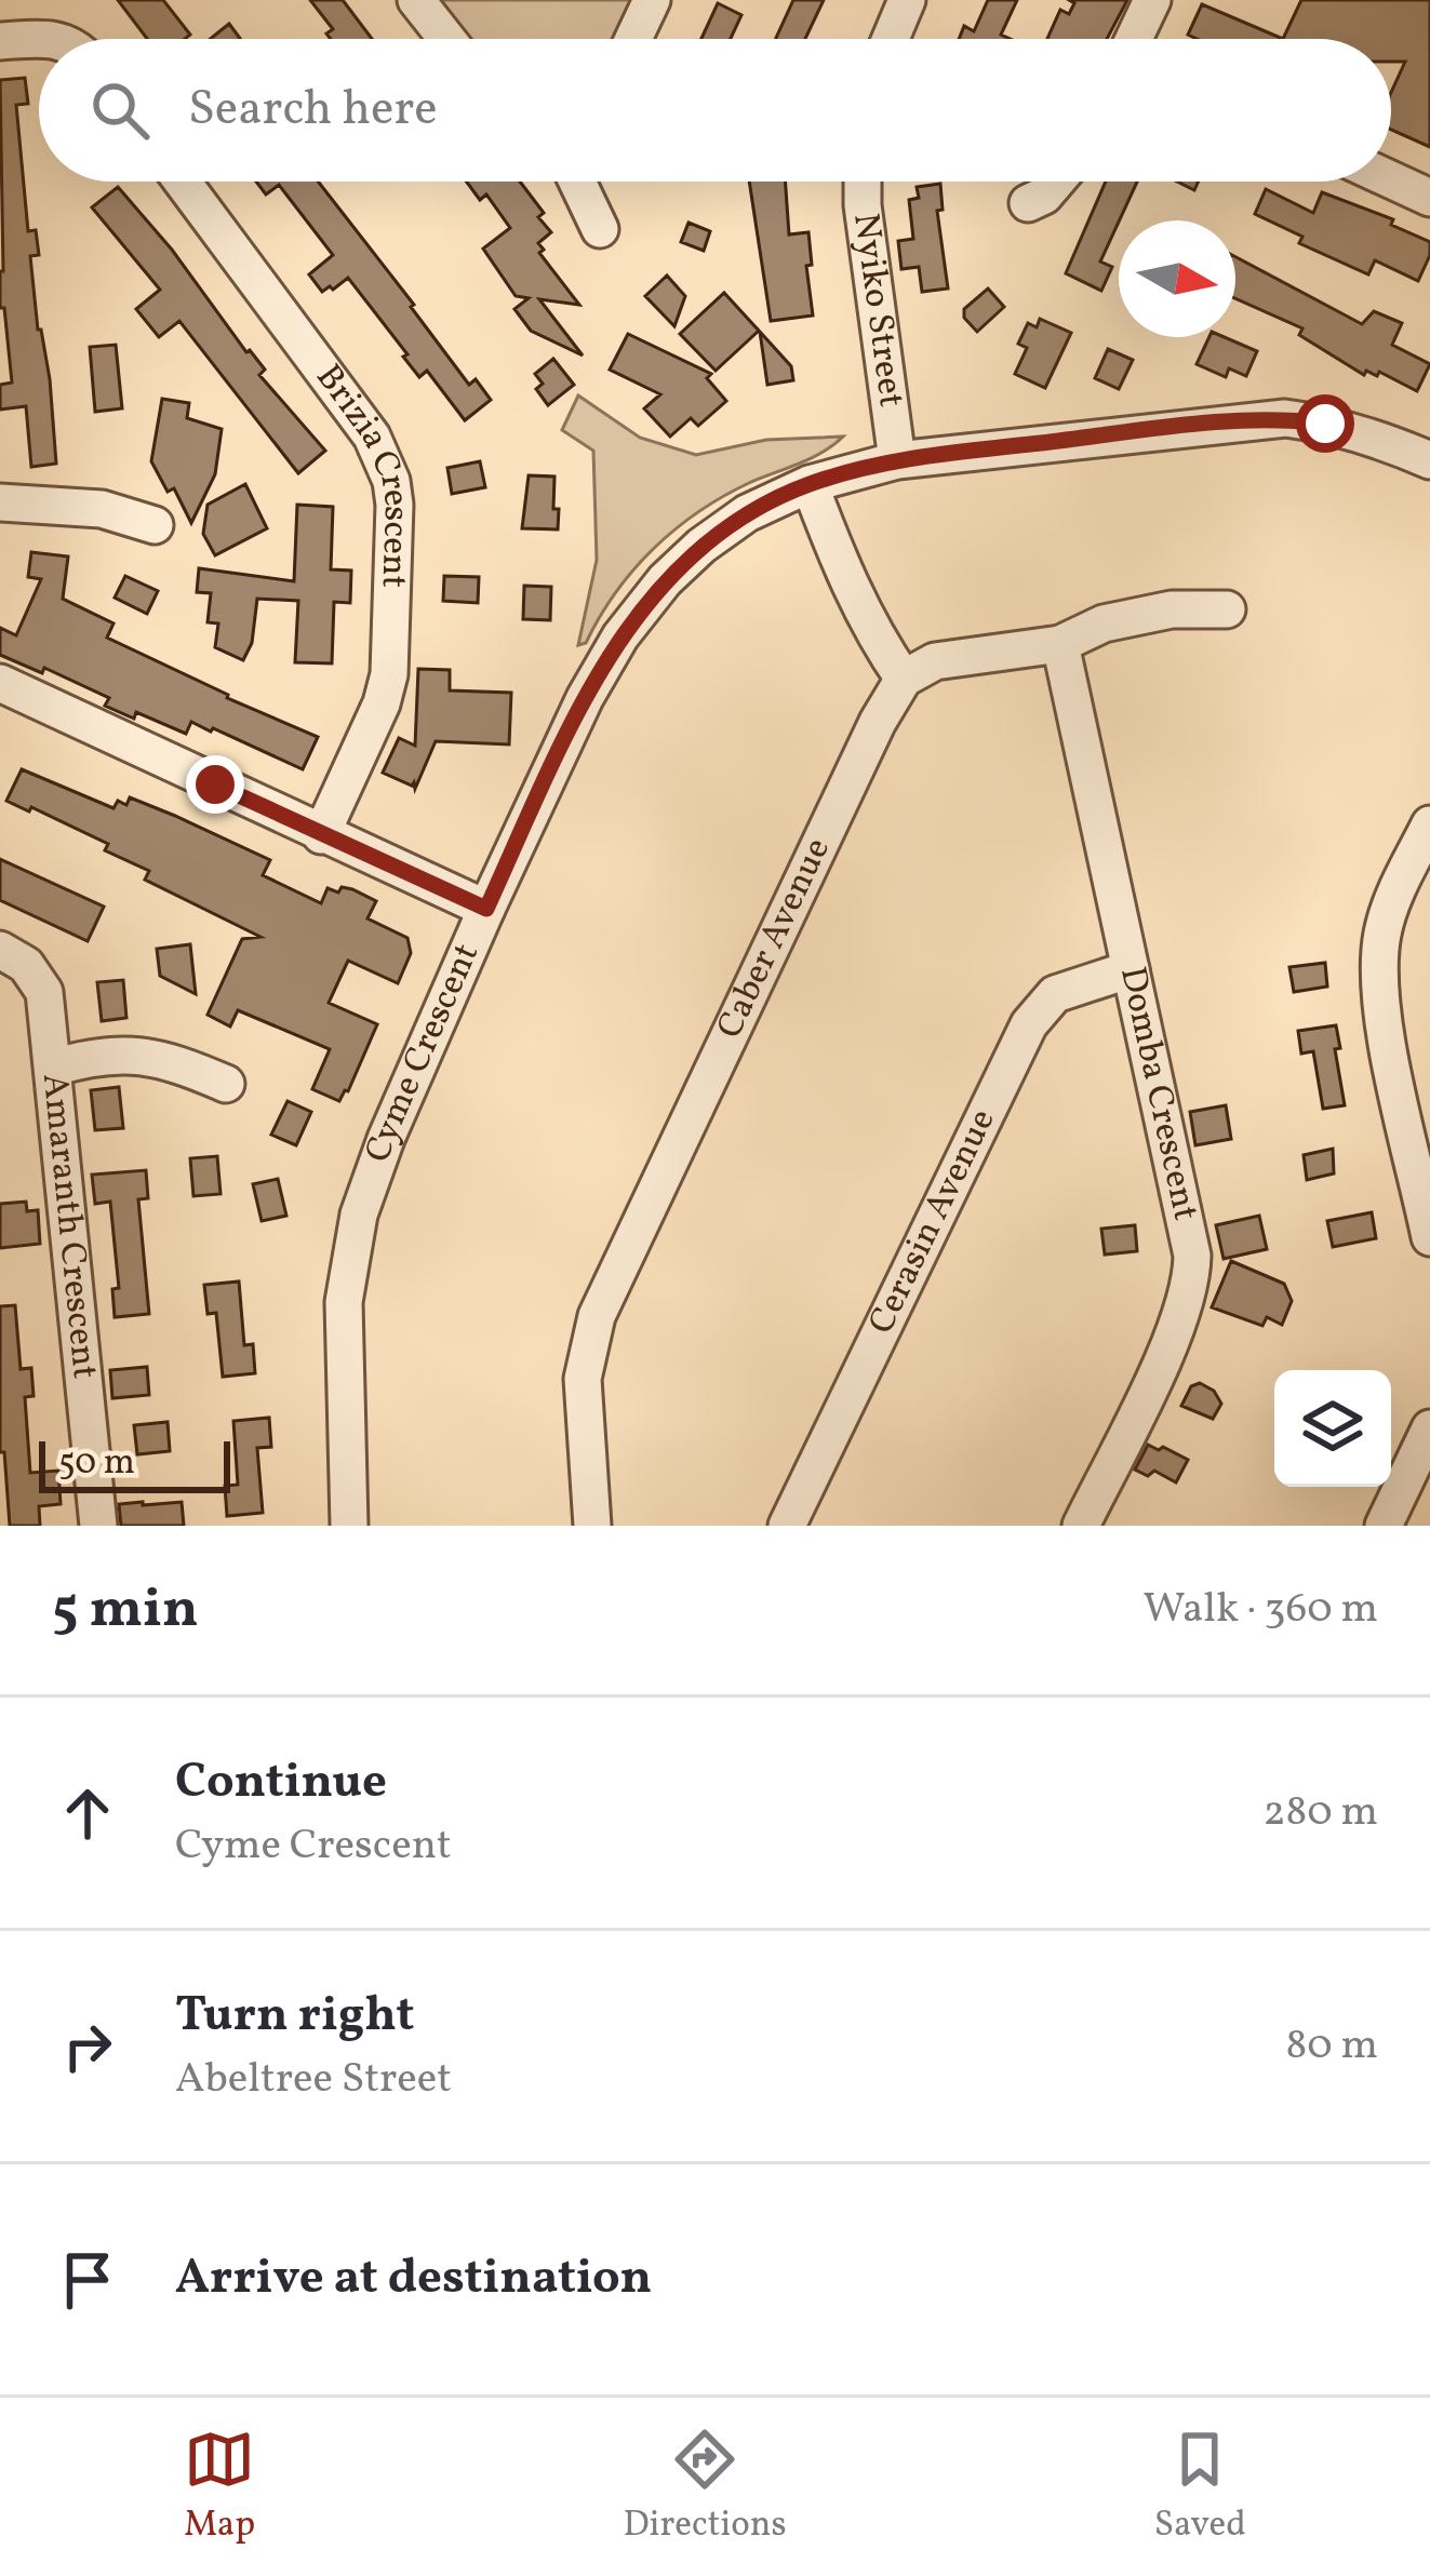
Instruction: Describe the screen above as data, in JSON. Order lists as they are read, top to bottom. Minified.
{"streets":{"street":["Nyiko Street","Brizia Crescent","Caber Avenue","Cyme Crescent","Domba Crescent","Cerasin Avenue","Amaranth Crescent"]},"crossings":[["Nyiko Street","Cyme Crescent"],["Domba Crescent","Cerasin Avenue"]],"scale_bar":"50 m","north":"right","page":{"search":"Search here","scale":"50 m","heading":["5 min","Walk · 360 m"],"list":[["Continue","Cyme Crescent","280 m"],["Turn right","Abeltree Street","80 m"],"Arrive at destination"],"nav":["Map","Directions","Saved"]}}
